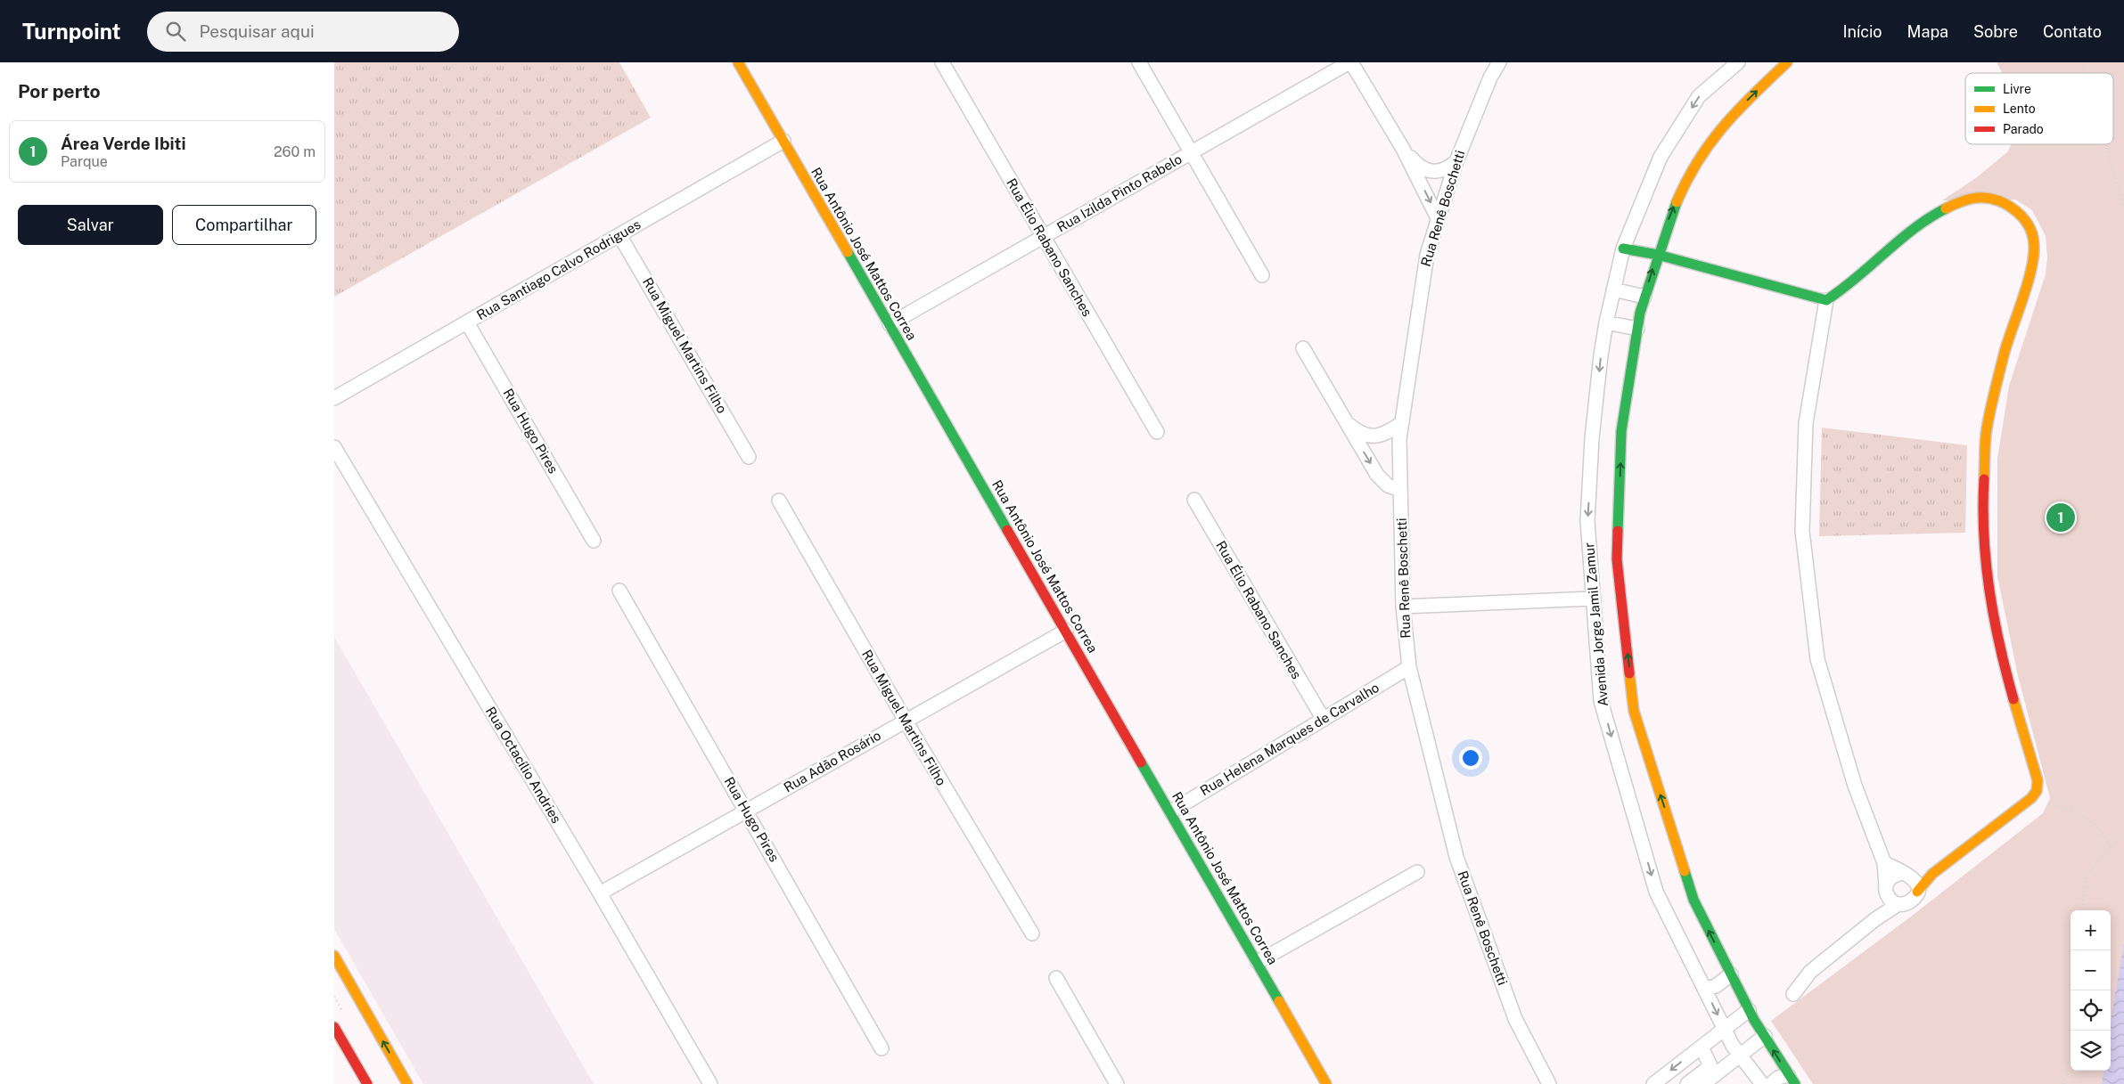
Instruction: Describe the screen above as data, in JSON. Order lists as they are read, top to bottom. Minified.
{"streets":{"street":["Rua Izilda Pinto Rabelo","Rua Renê Boschetti","Rua Élio Rabano Sanches","Rua Antônio José Mattos Correa","Rua Santiago Calvo Rodrigues","Rua Miguel Martins Filho","Rua Hugo Pires","Avenida Jorge Jamil Zamur","Rua Helena Marques de Carvalho","Rua Adão Rosário","Rua Octacílio Andries"]},"crossings":[["Rua Izilda Pinto Rabelo","Rua Élio Rabano Sanches"],["Rua Izilda Pinto Rabelo","Rua Antônio José Mattos Correa"],["Rua Renê Boschetti","Rua Helena Marques de Carvalho"],["Rua Élio Rabano Sanches","Rua Helena Marques de Carvalho"],["Rua Antônio José Mattos Correa","Rua Santiago Calvo Rodrigues"],["Rua Antônio José Mattos Correa","Rua Helena Marques de Carvalho"],["Rua Antônio José Mattos Correa","Rua Adão Rosário"],["Rua Santiago Calvo Rodrigues","Rua Miguel Martins Filho"],["Rua Santiago Calvo Rodrigues","Rua Hugo Pires"],["Rua Miguel Martins Filho","Rua Adão Rosário"],["Rua Hugo Pires","Rua Adão Rosário"],["Rua Adão Rosário","Rua Octacílio Andries"]],"legend":["Livre","Lento","Parado"],"page":{"header":"Turnpoint","search":"Pesquisar aqui","nav":["Início","Mapa","Sobre","Contato"],"heading":"Por perto","list":[{"mark":"1","name":"Área Verde Ibiti","note":"Parque","value":"260 m"}],"buttons":["Salvar","Compartilhar"],"pins":"1","map_buttons":["+","−"]}}
